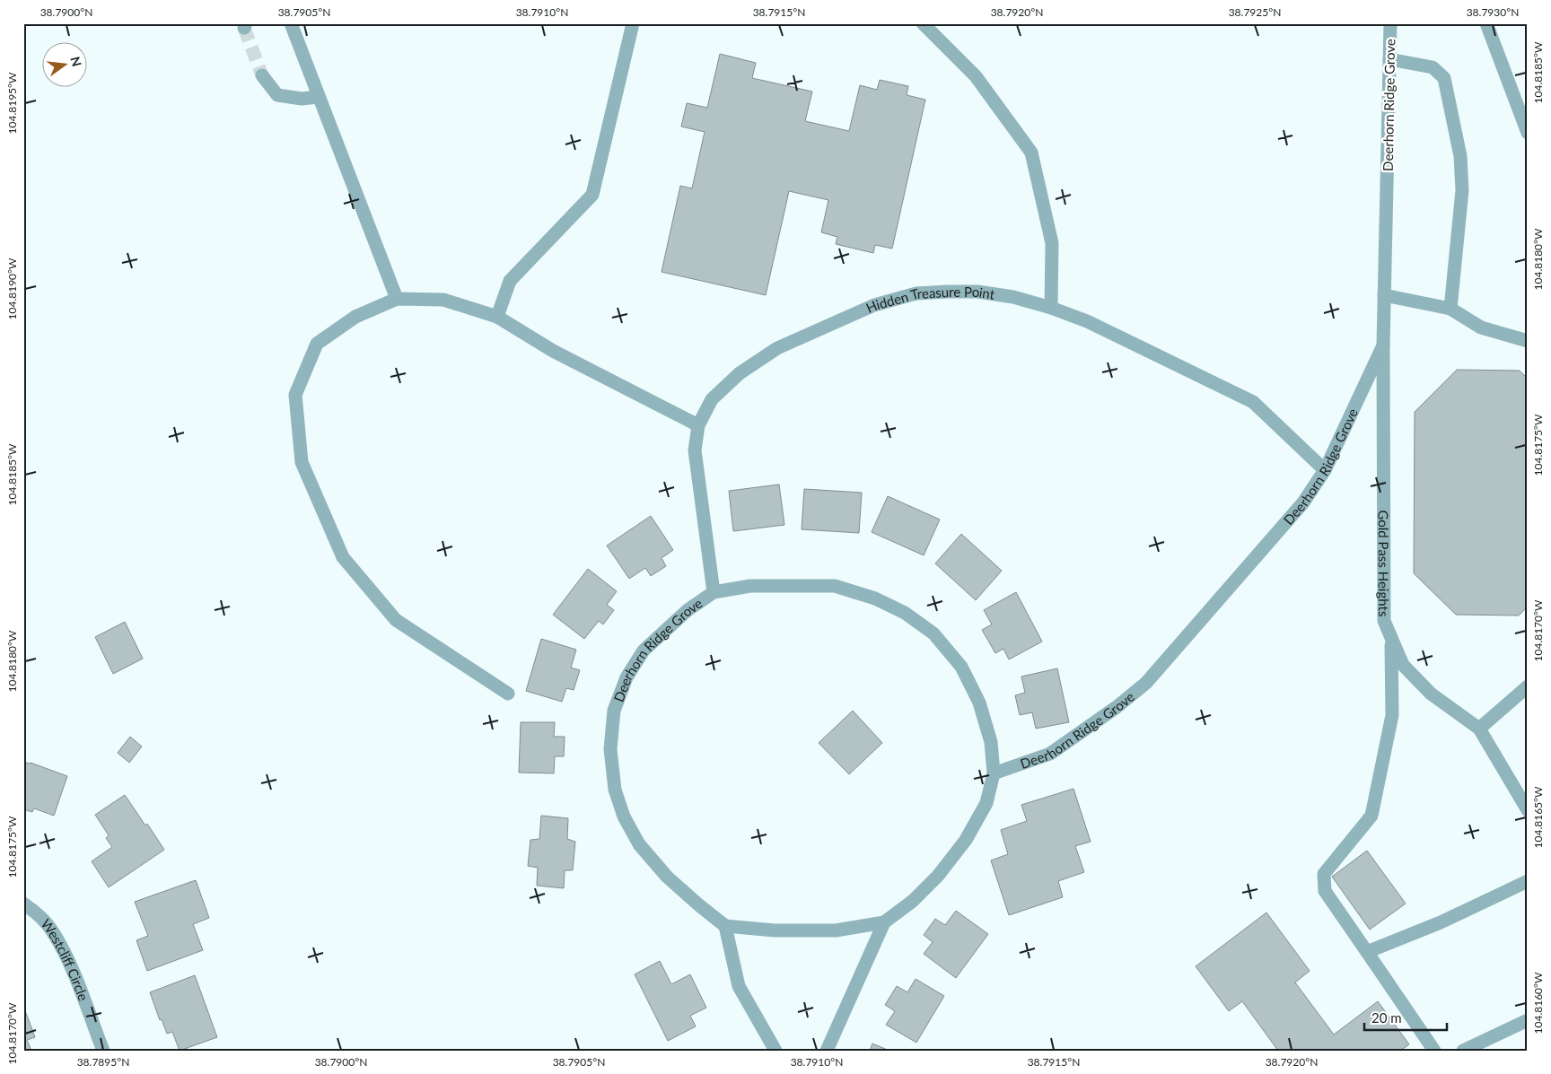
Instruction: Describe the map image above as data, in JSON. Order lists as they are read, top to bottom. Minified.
{"streets":{"street":["Deerhorn Ridge Grove","Hidden Treasure Point","Gold Pass Heights","Westcliff Circle"]},"crossings":[["Deerhorn Ridge Grove","Hidden Treasure Point"],["Deerhorn Ridge Grove","Gold Pass Heights"]],"scale_bar":"20 m","north":"right","coordinates":["38.7900°N","38.7905°N","38.7910°N","38.7915°N","38.7920°N","38.7925°N","38.7930°N","104.8185°W","104.8195°W","104.8180°W","104.8190°W","104.8175°W","104.8170°W","104.8165°W","104.8160°W","38.7895°N"]}
